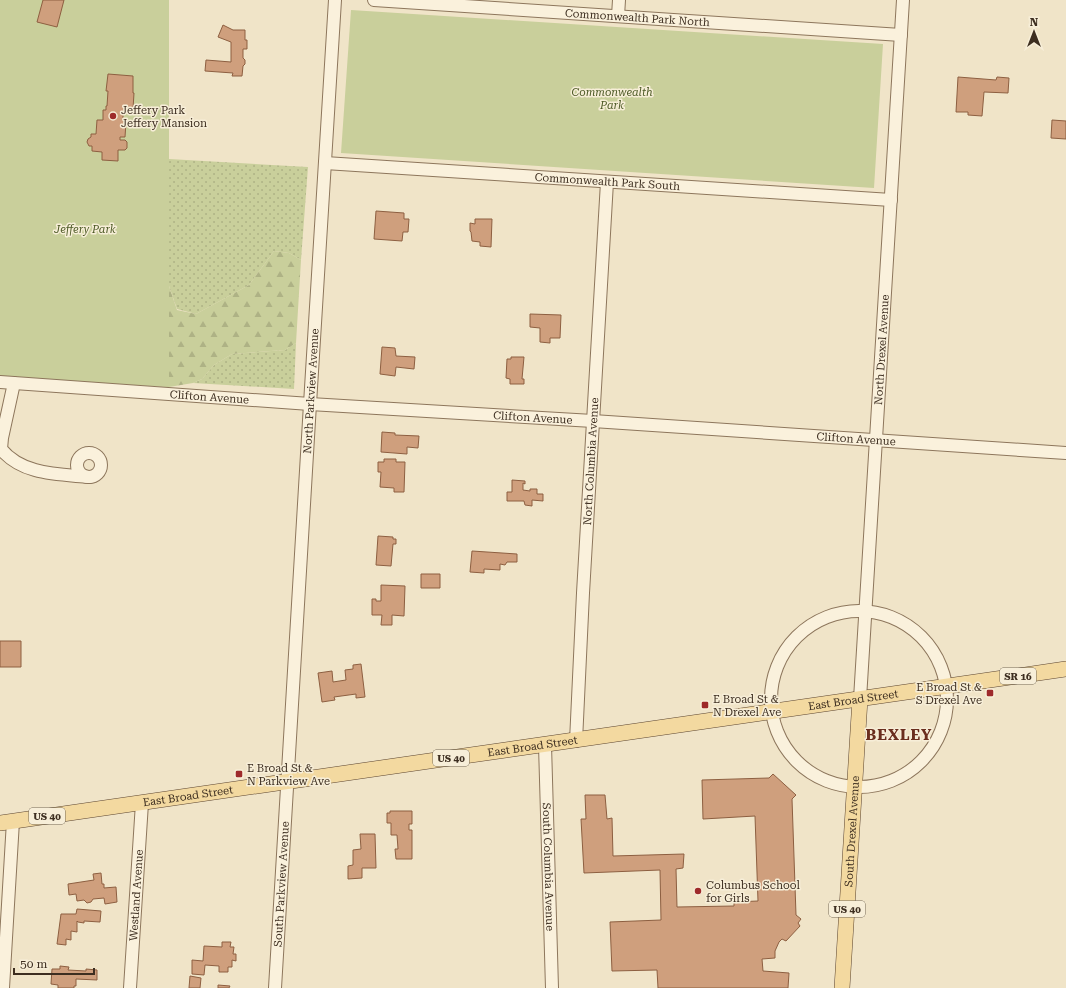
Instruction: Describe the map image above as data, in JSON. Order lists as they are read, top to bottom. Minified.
{"streets":{"main road":["SR 16","East Broad Street","US 40","South Drexel Avenue"],"street":["Commonwealth Park North","Commonwealth Park South","North Drexel Avenue","North Parkview Avenue","Clifton Avenue","North Columbia Avenue","South Columbia Avenue","South Parkview Avenue","Westland Avenue"]},"crossings":[["Commonwealth Park North","North Drexel Avenue"],["Commonwealth Park South","North Drexel Avenue"],["Commonwealth Park South","North Parkview Avenue"],["Commonwealth Park South","North Columbia Avenue"],["North Drexel Avenue","Clifton Avenue"],["North Drexel Avenue","East Broad Street"],["North Drexel Avenue","South Drexel Avenue"],["North Parkview Avenue","Clifton Avenue"],["North Parkview Avenue","East Broad Street"],["North Parkview Avenue","South Parkview Avenue"],["Clifton Avenue","North Columbia Avenue"],["North Columbia Avenue","East Broad Street"],["East Broad Street","South Drexel Avenue"],["East Broad Street","South Columbia Avenue"],["East Broad Street","South Parkview Avenue"],["East Broad Street","Westland Avenue"]],"districts":["BEXLEY"],"parks":["Commonwealth Park","Jeffery Park"],"places":{"other":["Jeffery Park Jeffery Mansion","Columbus School for Girls"],"transit":["E Broad St & S Drexel Ave","E Broad St & N Drexel Ave","E Broad St & N Parkview Ave"]},"scale_bar":"50 m","north":"top"}
